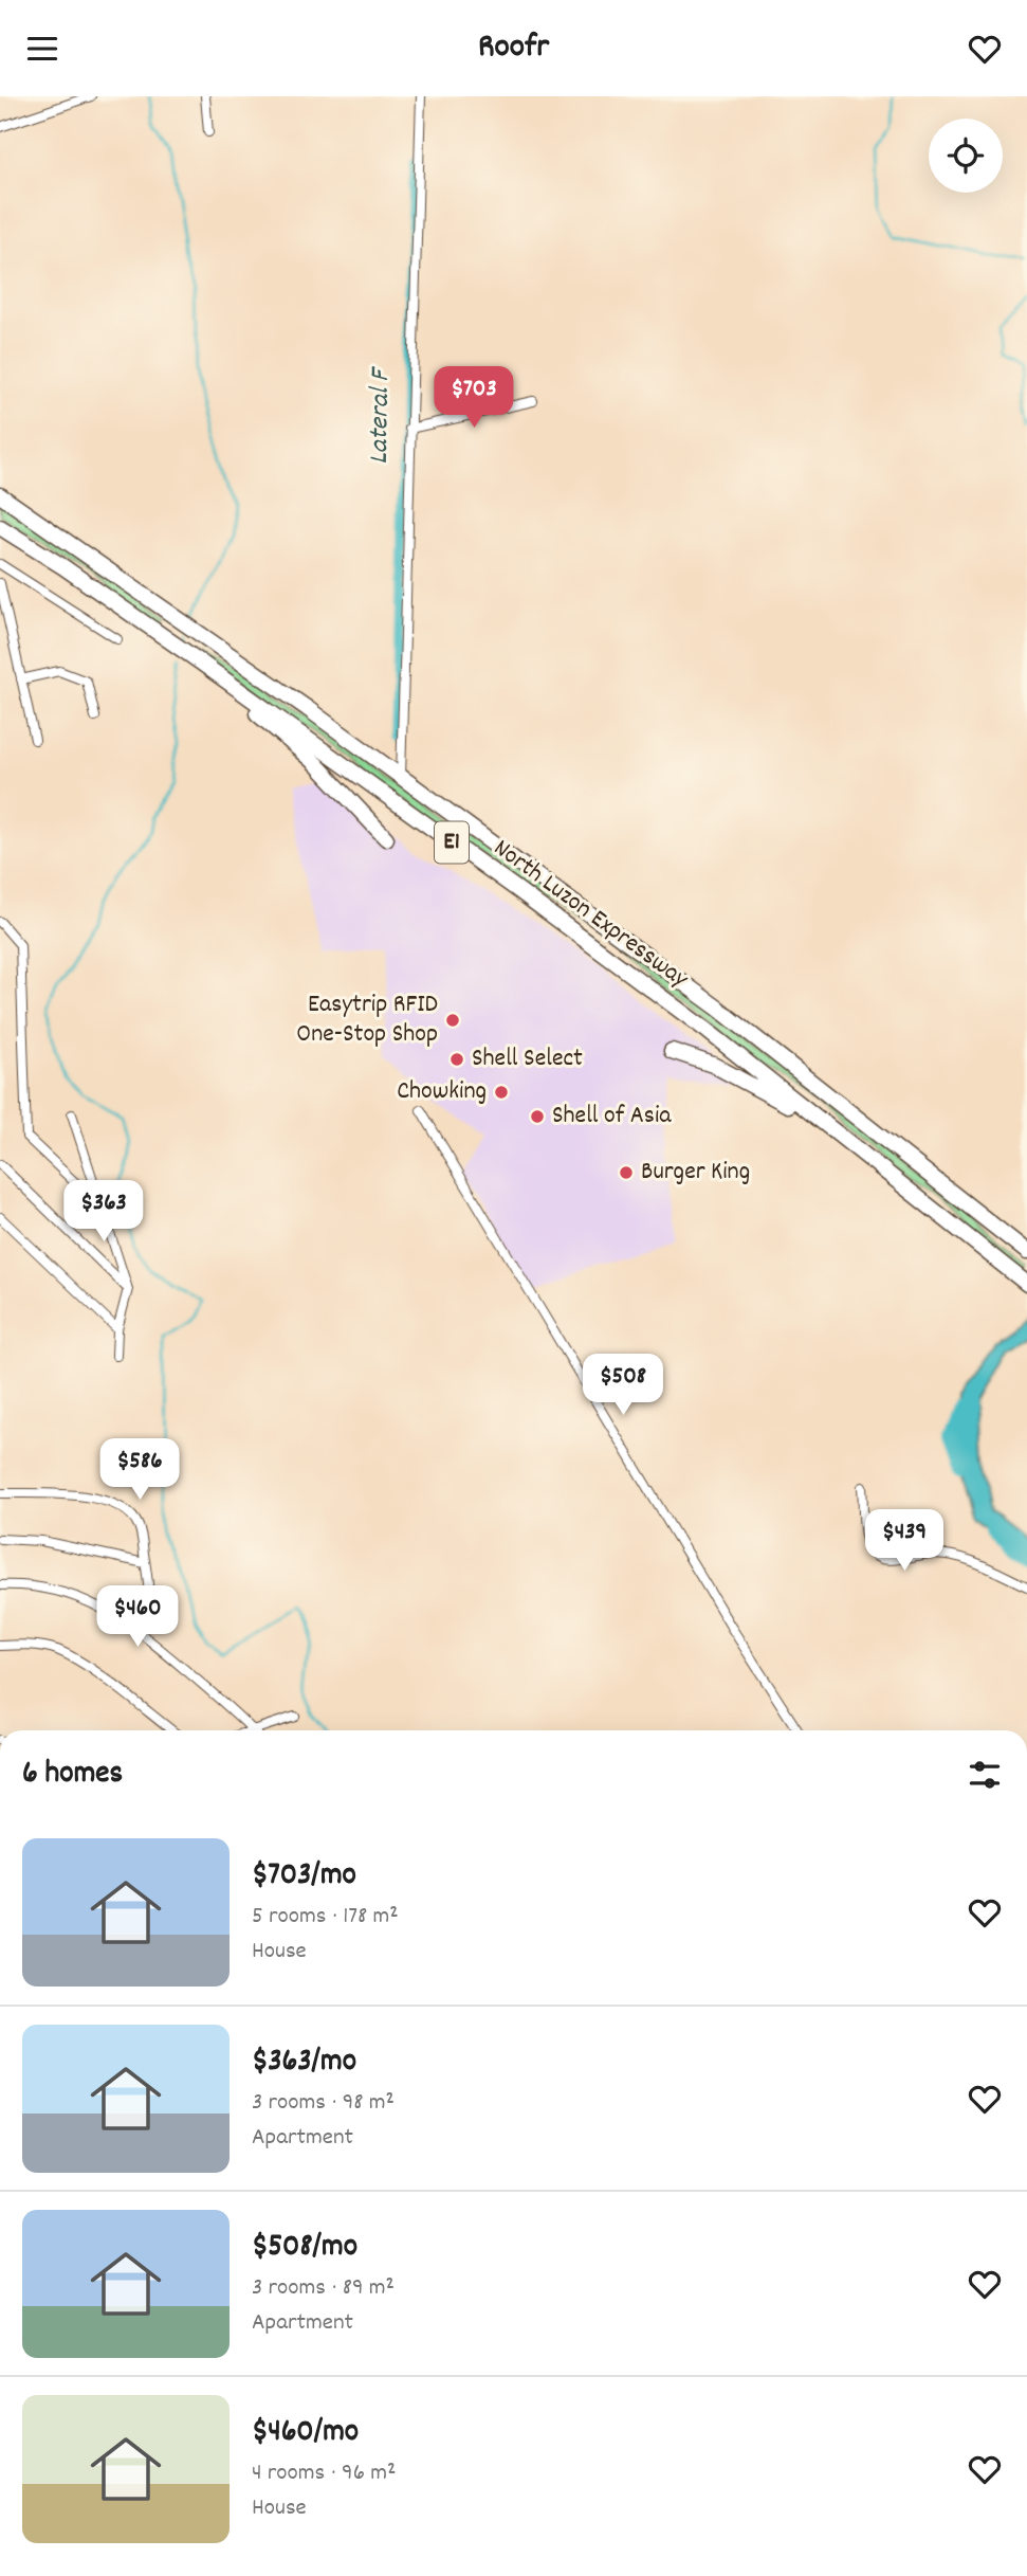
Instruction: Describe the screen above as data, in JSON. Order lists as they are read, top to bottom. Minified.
{"streets":{"highway":["E1","North Luzon Expressway"]},"water":["Lateral F"],"places":["Easytrip RFID One-Stop Shop","Shell Select","Chowking","Shell of Asia","Burger King"],"page":{"header":"Roofr","price":["$703","$363","$508","$586","$439","$460"],"heading":"6 homes","list":[{"name":"$703/mo","note":"5 rooms · 178 m² · House"},{"name":"$363/mo","note":"3 rooms · 98 m² · Apartment"},{"name":"$508/mo","note":"3 rooms · 89 m² · Apartment"},{"name":"$460/mo","note":"4 rooms · 96 m² · House"}]}}
